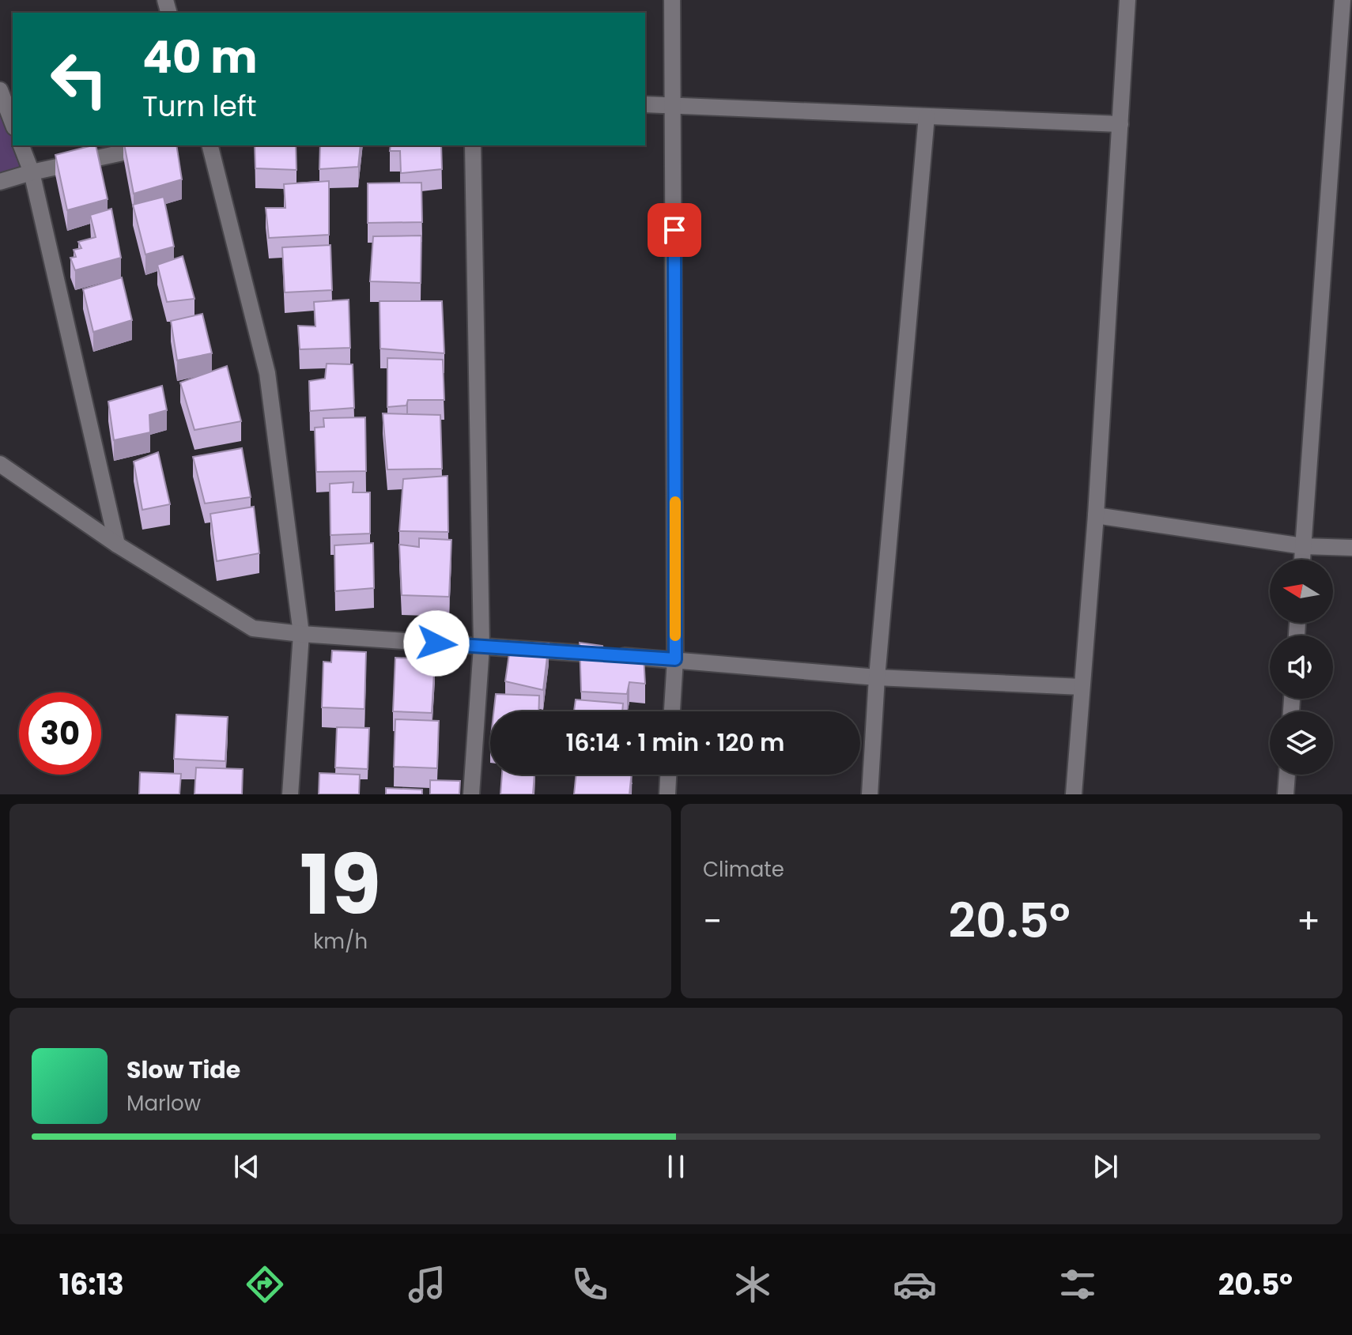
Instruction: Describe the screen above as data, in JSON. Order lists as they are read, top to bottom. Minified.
{"north":"left","page":{"turn":["40 m","Turn left"],"limit":"30","trip":"16:14 · 1 min · 120 m","tile":[["19","km/h"],"Climate"],"heat":["−","20.5°","+"],"song":["Slow Tide","Marlow"],"tabs":["16:13","20.5°"]}}
